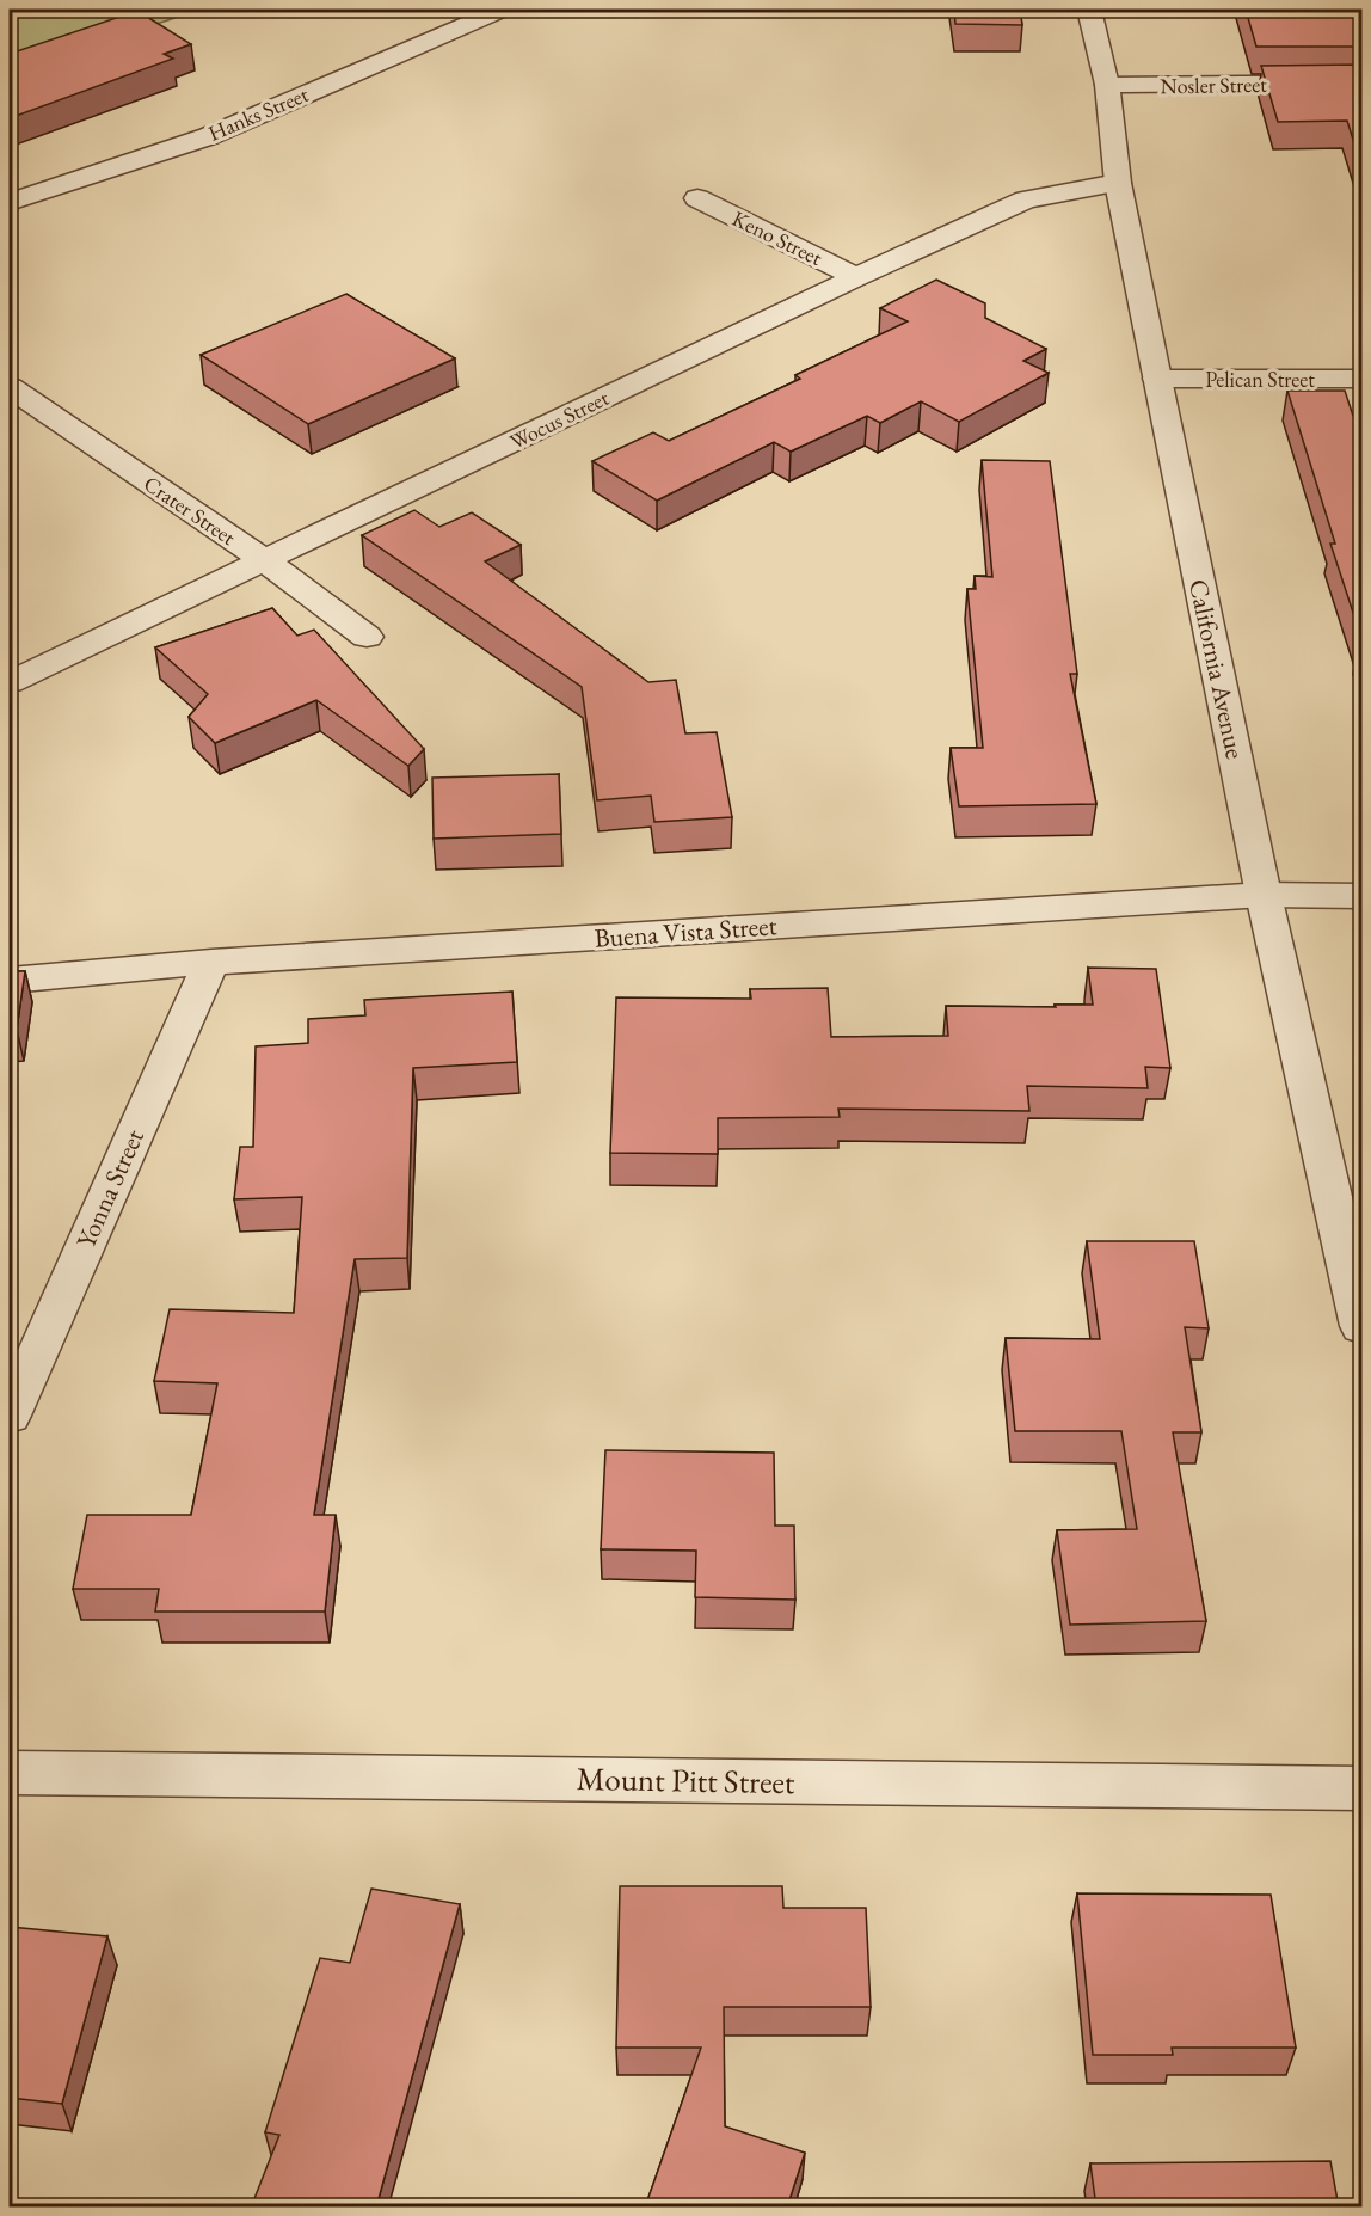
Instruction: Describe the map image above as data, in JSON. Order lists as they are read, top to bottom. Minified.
{"streets":{"street":["Nosler Street","Hanks Street","Keno Street","Pelican Street","Wocus Street","Crater Street","California Avenue","Buena Vista Street","Yonna Street","Mount Pitt Street"]},"crossings":[["Nosler Street","California Avenue"],["Keno Street","Wocus Street"],["Pelican Street","California Avenue"],["Wocus Street","Crater Street"],["Wocus Street","California Avenue"],["California Avenue","Buena Vista Street"],["Buena Vista Street","Yonna Street"]]}
